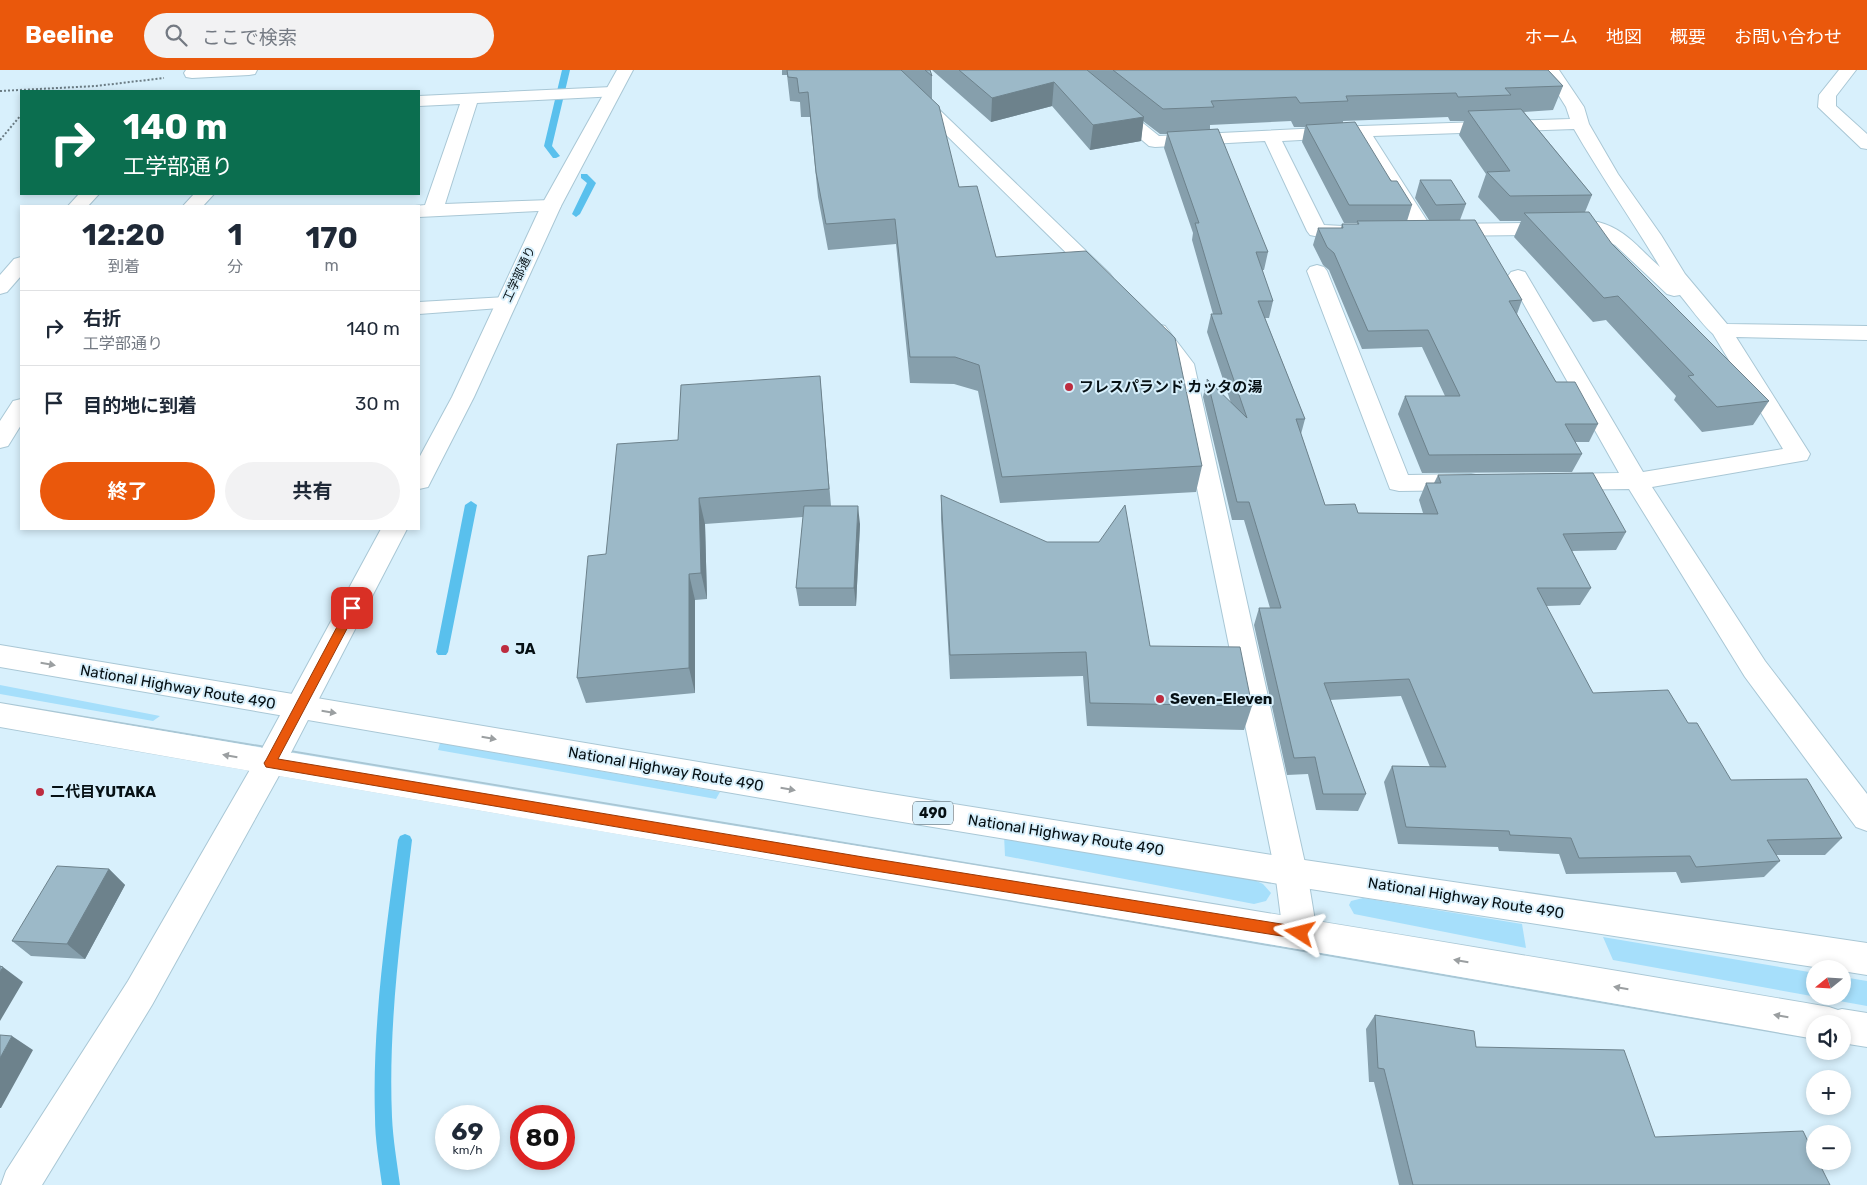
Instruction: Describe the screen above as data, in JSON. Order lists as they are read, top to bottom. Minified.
{"streets":{"main road":["工学部通り","National Highway Route 490","490"]},"places":["フレスパランド カッタの湯","JA","Seven-Eleven","二代目YUTAKA"],"north":"left","page":{"header":"Beeline","search":"ここで検索","nav":["ホーム","地図","概要","お問い合わせ"],"turn":["140 m","工学部通り"],"eta":["12:20","到着","1","分","170","m"],"list":[{"name":"右折","note":"工学部通り","value":"140 m"},{"name":"目的地に到着","value":"30 m"}],"buttons":["終了","共有"],"map_buttons":["+","−"],"speed":"69 km/h","limit":"80"}}
